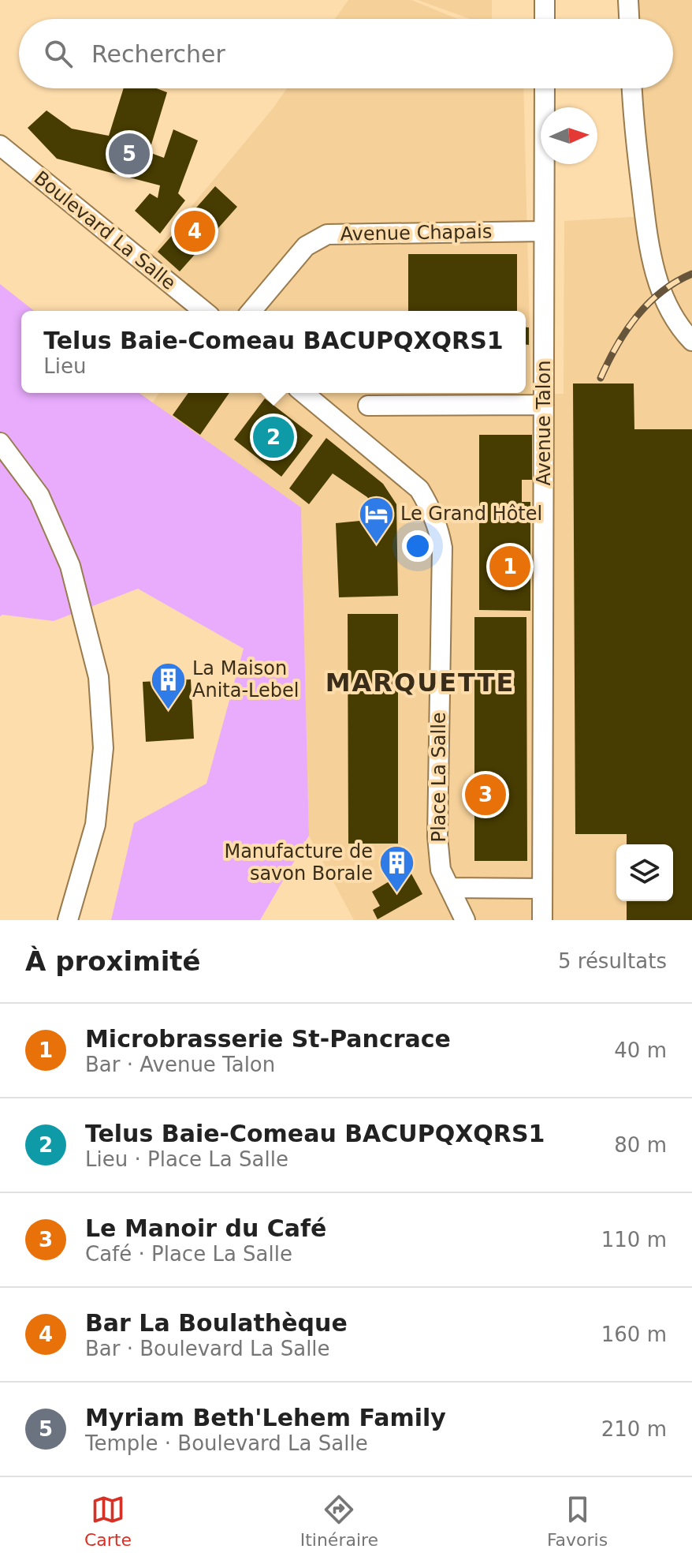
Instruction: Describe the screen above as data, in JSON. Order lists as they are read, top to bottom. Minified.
{"streets":{"street":["Boulevard La Salle","Avenue Chapais","Avenue Talon","Place La Salle"]},"crossings":[["Avenue Chapais","Avenue Talon"]],"districts":["MARQUETTE"],"places":{"hotel":["Le Grand Hôtel"],"building":["La Maison Anita-Lebel","Manufacture de savon Borale"]},"north":"right","page":{"search":"Rechercher","pins":["5","4","2","1","3"],"popup":["Telus Baie-Comeau BACUPQXQRS1","Lieu"],"heading":["À proximité","5 résultats"],"list":[{"mark":"1","name":"Microbrasserie St-Pancrace","note":"Bar · Avenue Talon","value":"40 m"},{"mark":"2","name":"Telus Baie-Comeau BACUPQXQRS1","note":"Lieu · Place La Salle","value":"80 m"},{"mark":"3","name":"Le Manoir du Café","note":"Café · Place La Salle","value":"110 m"},{"mark":"4","name":"Bar La Boulathèque","note":"Bar · Boulevard La Salle","value":"160 m"},{"mark":"5","name":"Myriam Beth'Lehem Family","note":"Temple · Boulevard La Salle","value":"210 m"}],"nav":["Carte","Itinéraire","Favoris"]}}
